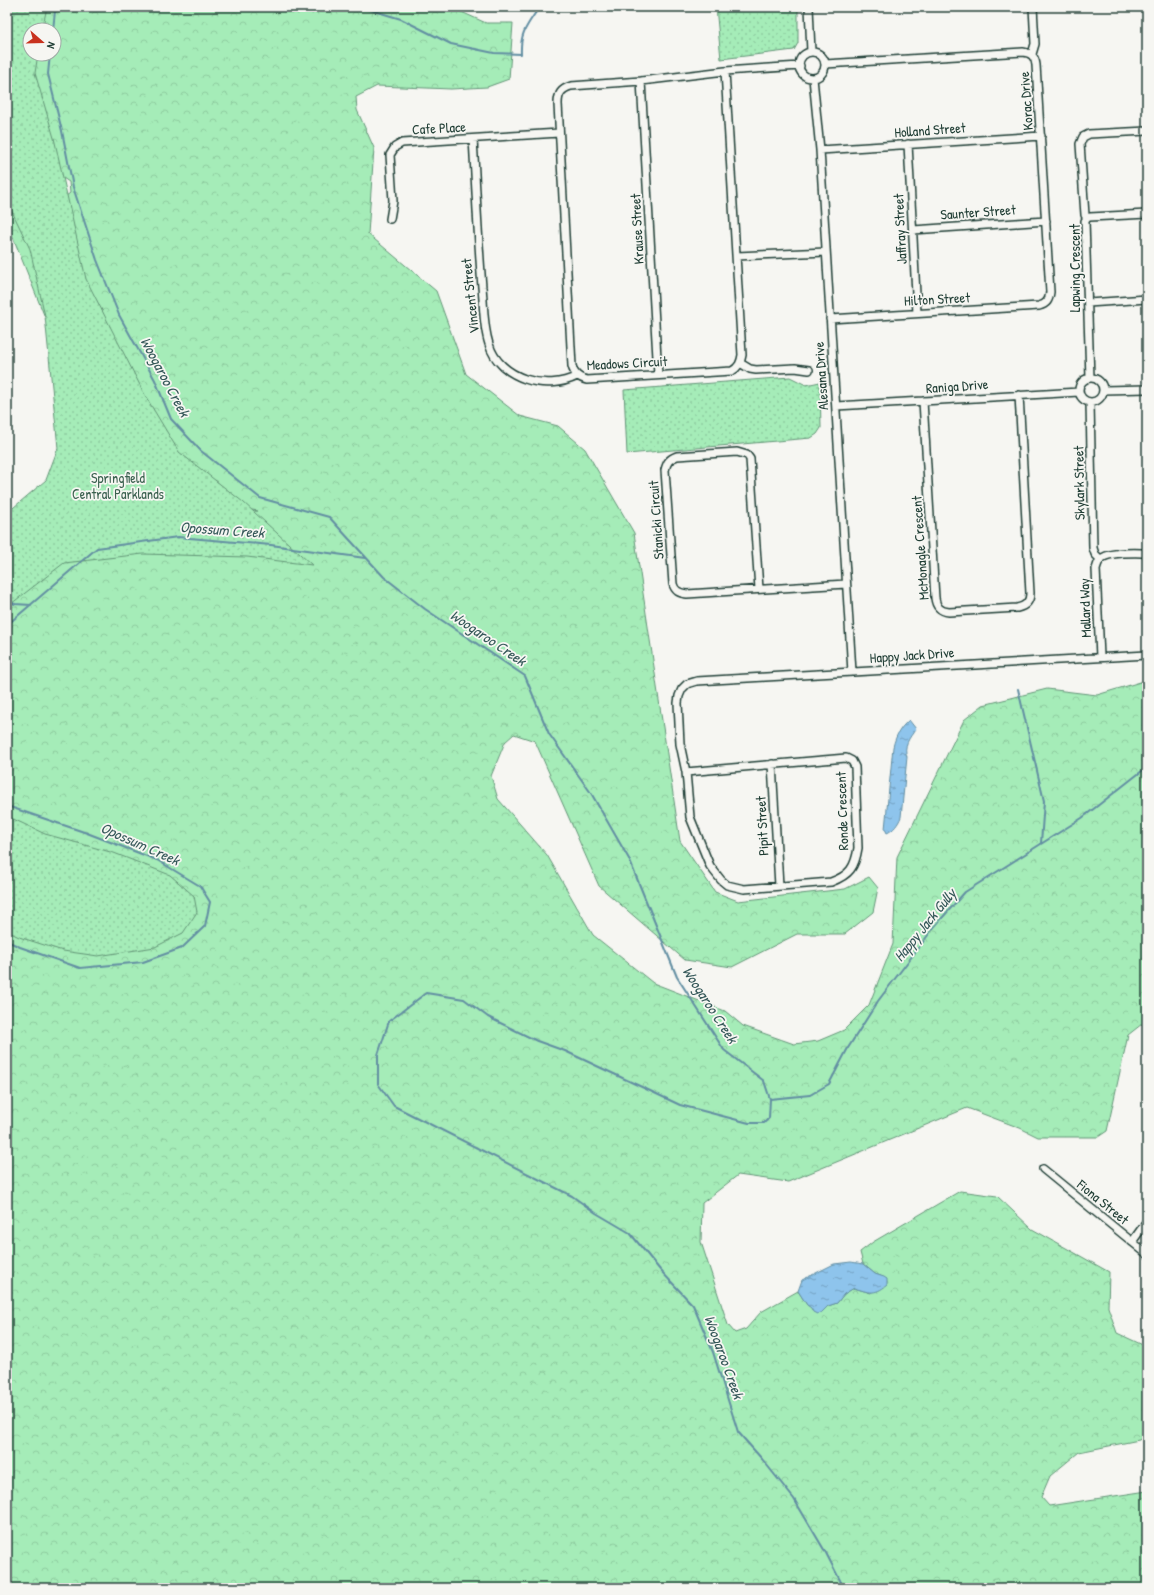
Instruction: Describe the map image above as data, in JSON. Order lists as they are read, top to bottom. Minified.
{"streets":{"street":["Korac Drive","Cafe Place","Holland Street","Saunter Street","Krause Street","Jaffray Street","Lapwing Crescent","Vincent Street","Hilton Street","Meadows Circuit","Alesana Drive","Raniga Drive","Skylark Street","Stanicki Circuit","McMonagle Crescent","Mallard Way","Happy Jack Drive","Ronde Crescent","Pipit Street","Fiona Street"]},"crossings":[["Korac Drive","Holland Street"],["Korac Drive","Saunter Street"],["Korac Drive","Hilton Street"],["Korac Drive","Meadows Circuit"],["Korac Drive","Alesana Drive"],["Cafe Place","Vincent Street"],["Cafe Place","Meadows Circuit"],["Holland Street","Jaffray Street"],["Holland Street","Alesana Drive"],["Saunter Street","Jaffray Street"],["Krause Street","Meadows Circuit"],["Jaffray Street","Hilton Street"],["Lapwing Crescent","Raniga Drive"],["Lapwing Crescent","Skylark Street"],["Vincent Street","Meadows Circuit"],["Hilton Street","Alesana Drive"],["Meadows Circuit","Alesana Drive"],["Alesana Drive","Raniga Drive"],["Alesana Drive","Stanicki Circuit"],["Alesana Drive","Happy Jack Drive"],["Raniga Drive","Skylark Street"],["Raniga Drive","McMonagle Crescent"],["Skylark Street","Mallard Way"],["Mallard Way","Happy Jack Drive"],["Happy Jack Drive","Ronde Crescent"],["Ronde Crescent","Pipit Street"]],"water":["Woogaroo Creek","Opossum Creek","Happy Jack Gully"],"parks":["Springfield Central Parklands"],"north":"right"}
